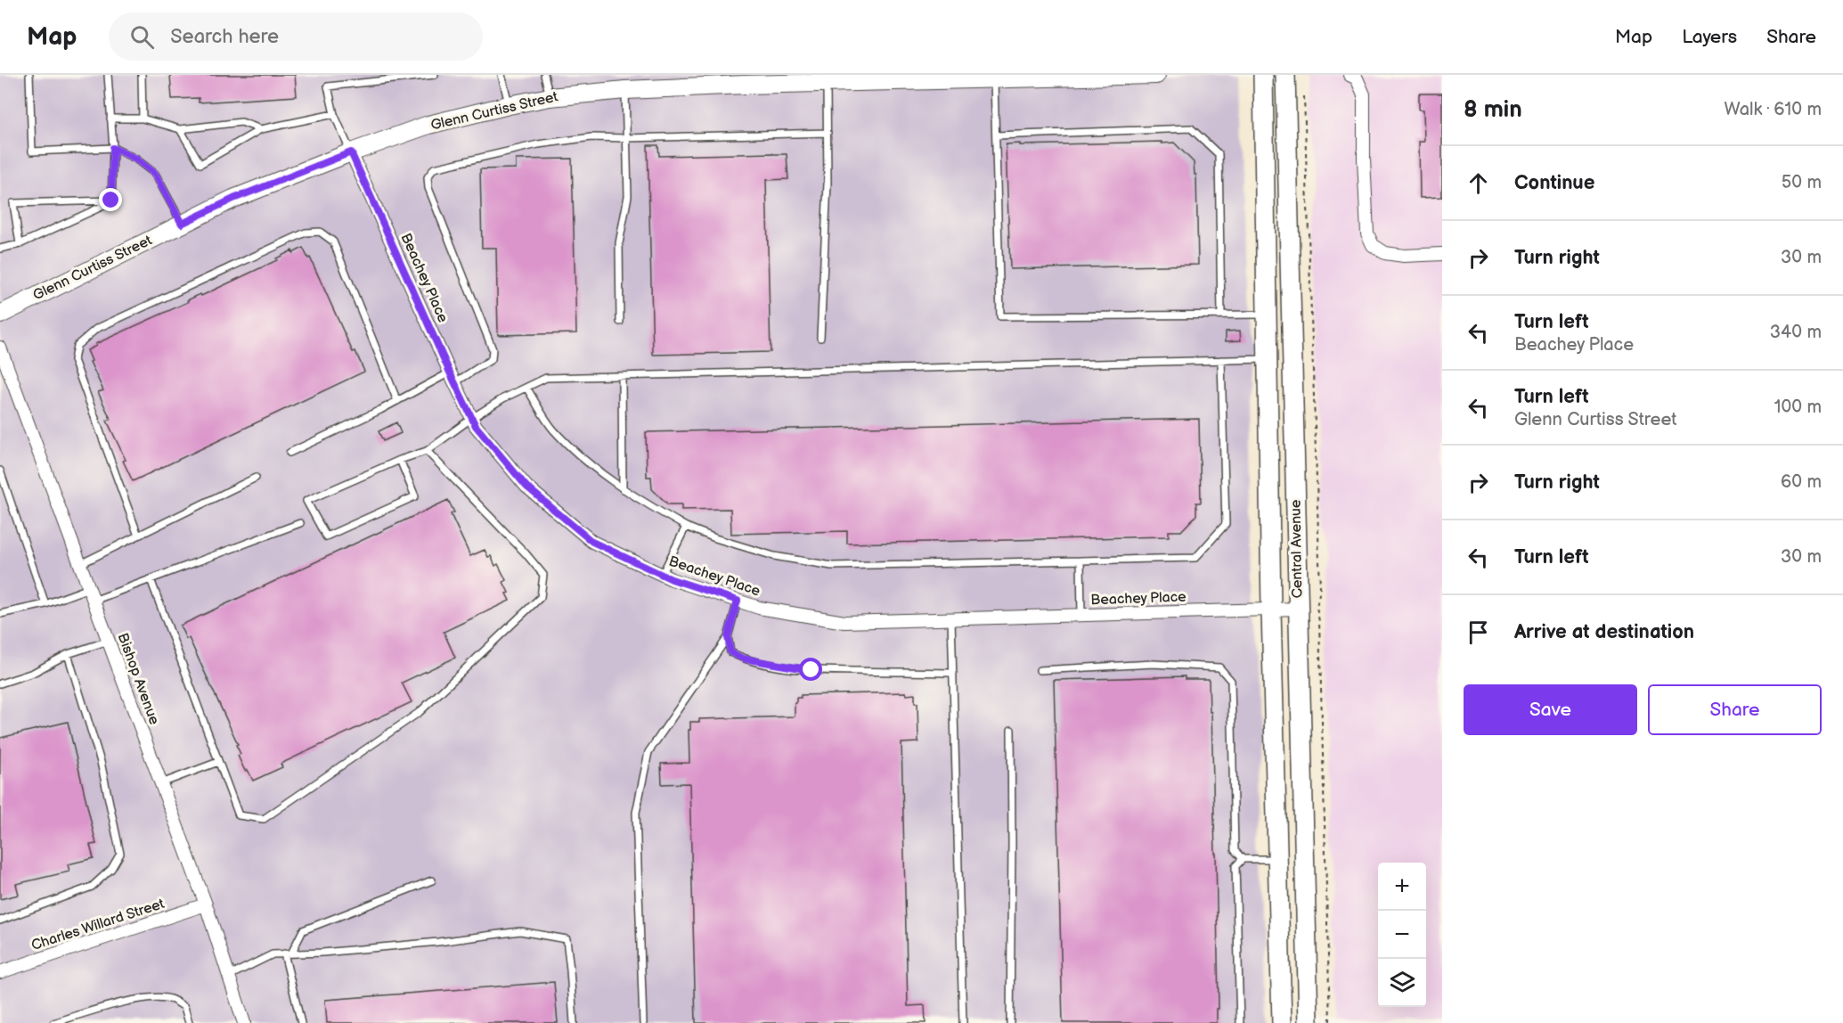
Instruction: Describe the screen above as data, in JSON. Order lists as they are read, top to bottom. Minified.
{"streets":{"main road":["Central Avenue"],"street":["Glenn Curtiss Street","Beachey Place","Bishop Avenue","Charles Willard Street"]},"crossings":[["Glenn Curtiss Street","Beachey Place"],["Beachey Place","Central Avenue"],["Bishop Avenue","Charles Willard Street"]],"page":{"header":"Map","search":"Search here","nav":["Map","Layers","Share"],"heading":["8 min","Walk · 610 m"],"list":[["Continue","50 m"],["Turn right","30 m"],["Turn left","Beachey Place","340 m"],["Turn left","Glenn Curtiss Street","100 m"],["Turn right","60 m"],["Turn left","30 m"],"Arrive at destination"],"buttons":["Save","Share"],"map_buttons":["+","−"]}}
